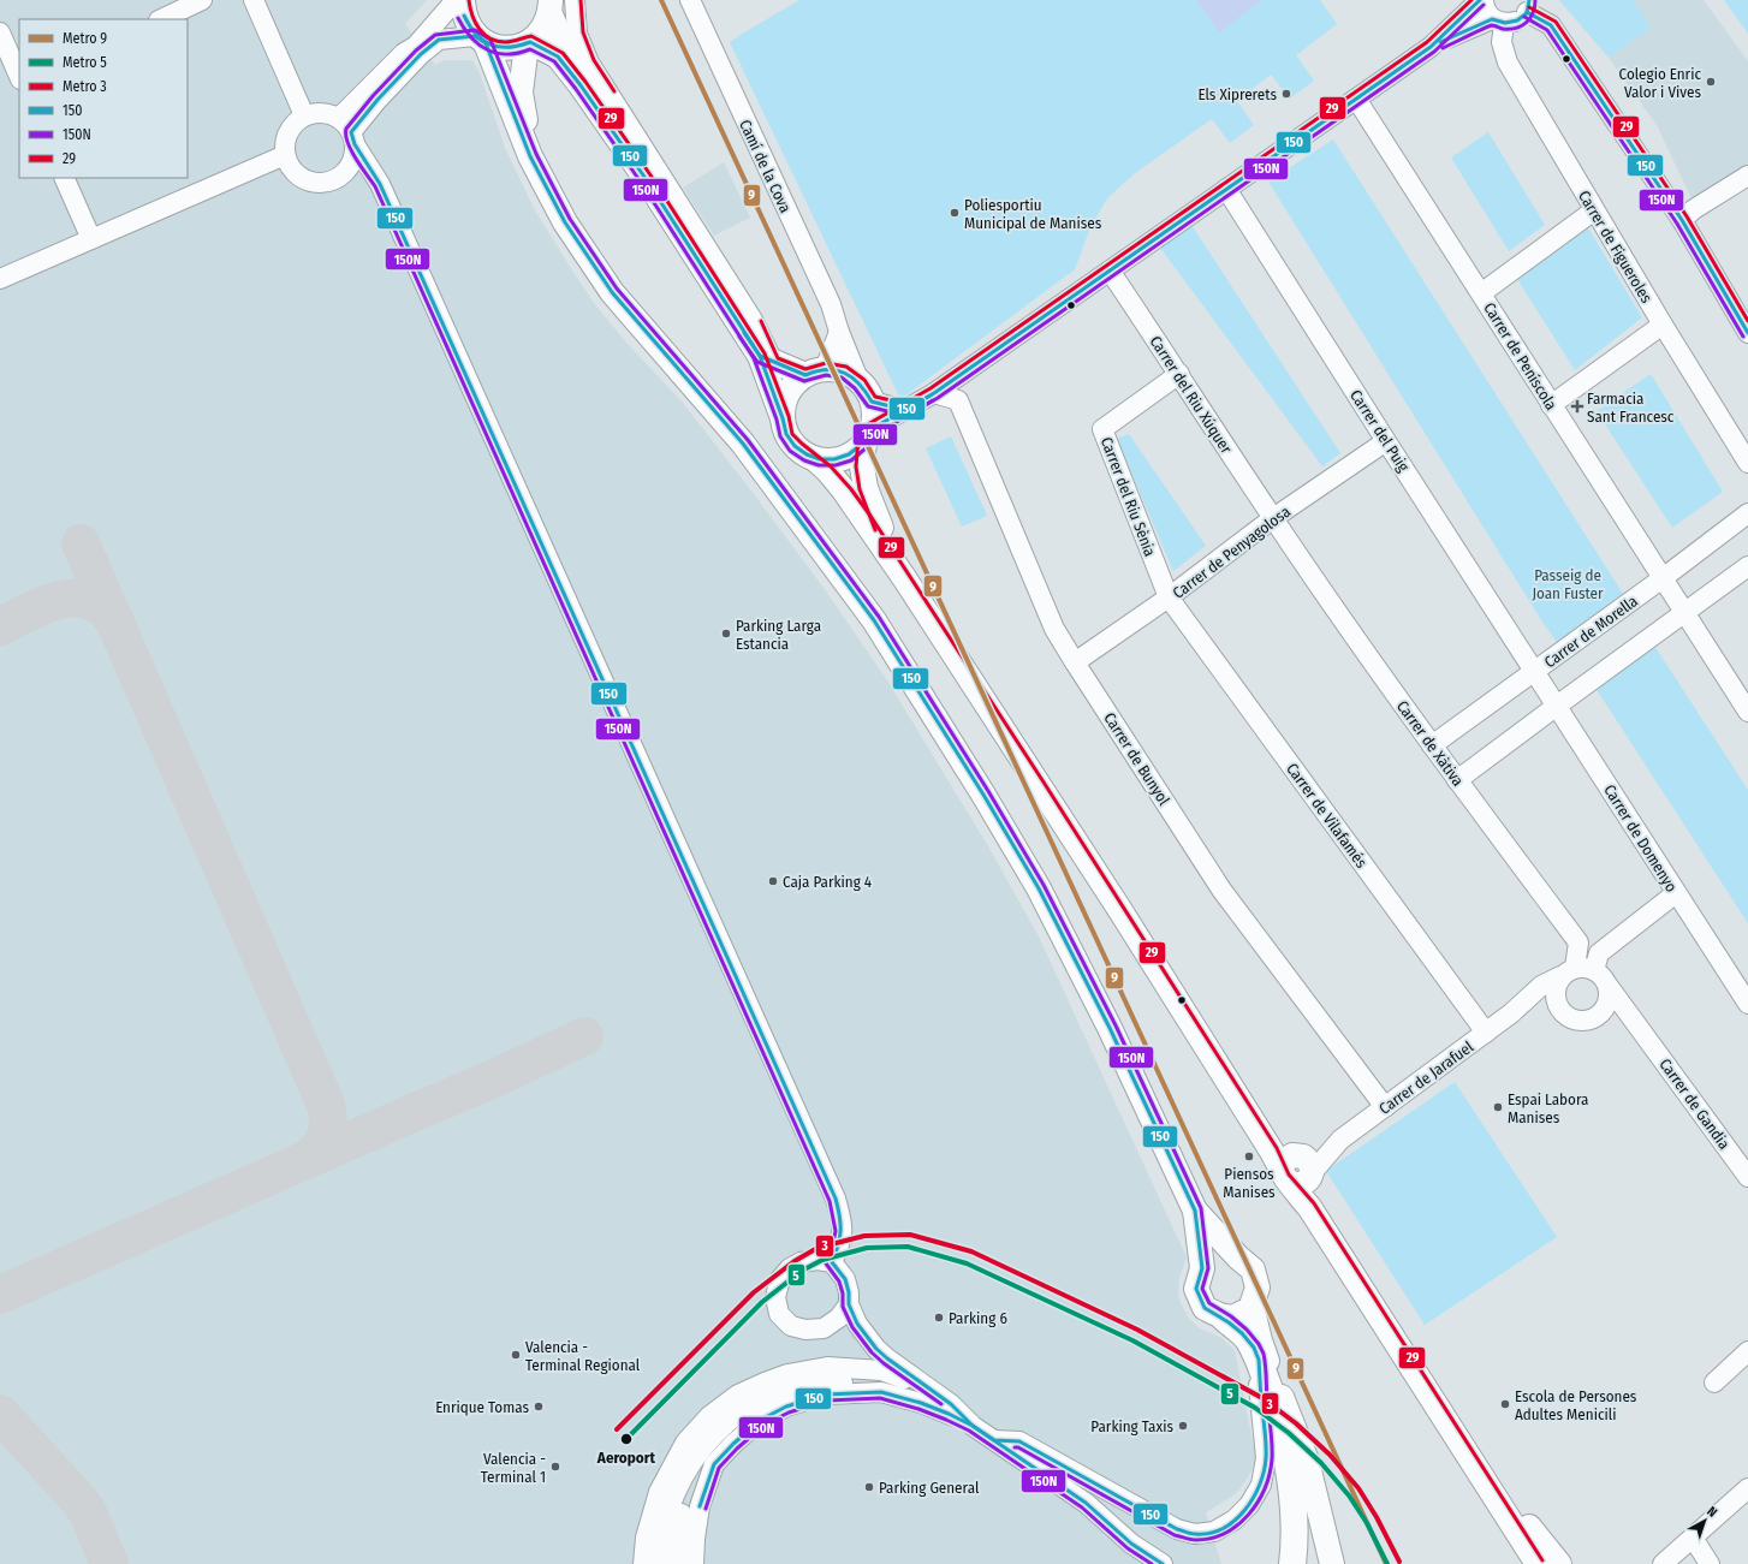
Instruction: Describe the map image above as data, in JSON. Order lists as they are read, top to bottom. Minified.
{"streets":{"street":["Camí de la Cova","Carrer de Figueroles","Carrer de Peníscola","Carrer del Riu Xúquer","Carrer del Puig","Carrer del Riu Sènia","Carrer de Penyagolosa","Carrer de Morella","Carrer de Xàtiva","Carrer de Bunyol","Carrer de Vilafamés","Carrer de Domenyo","Carrer de Jarafuel","Carrer de Gandia"]},"crossings":[["Carrer de Peníscola","Carrer de Morella"],["Carrer del Riu Xúquer","Carrer del Riu Sènia"],["Carrer del Riu Xúquer","Carrer de Penyagolosa"],["Carrer del Riu Xúquer","Carrer de Xàtiva"],["Carrer del Puig","Carrer de Penyagolosa"],["Carrer del Puig","Carrer de Morella"],["Carrer del Puig","Carrer de Domenyo"],["Carrer del Riu Sènia","Carrer de Penyagolosa"],["Carrer del Riu Sènia","Carrer de Vilafamés"],["Carrer de Penyagolosa","Carrer de Xàtiva"],["Carrer de Penyagolosa","Carrer de Bunyol"],["Carrer de Penyagolosa","Carrer de Vilafamés"],["Carrer de Morella","Carrer de Xàtiva"],["Carrer de Morella","Carrer de Domenyo"],["Carrer de Xàtiva","Carrer de Jarafuel"],["Carrer de Xàtiva","Carrer de Gandia"],["Carrer de Bunyol","Carrer de Jarafuel"],["Carrer de Vilafamés","Carrer de Jarafuel"],["Carrer de Jarafuel","Carrer de Gandia"]],"parks":["Passeig de Joan Fuster"],"places":{"other":["Colegio Enric Valor i Vives","Els Xiprerets","Poliesportiu Municipal de Manises","Parking Larga Estancia","Caja Parking 4","Espai Labora Manises","Piensos Manises","Parking 6","Valencia - Terminal Regional","Escola de Persones Adultes Menicili","Enrique Tomas","Parking Taxis","Aeroport","Valencia - Terminal 1","Parking General"],"health":["Farmacia Sant Francesc"]},"lines":["metro line 9","transit line 150","transit line 150N","transit line 29","metro line 3","metro line 5"],"legend":["Metro 9","Metro 5","Metro 3","150","150N","29"],"north":"top right"}
